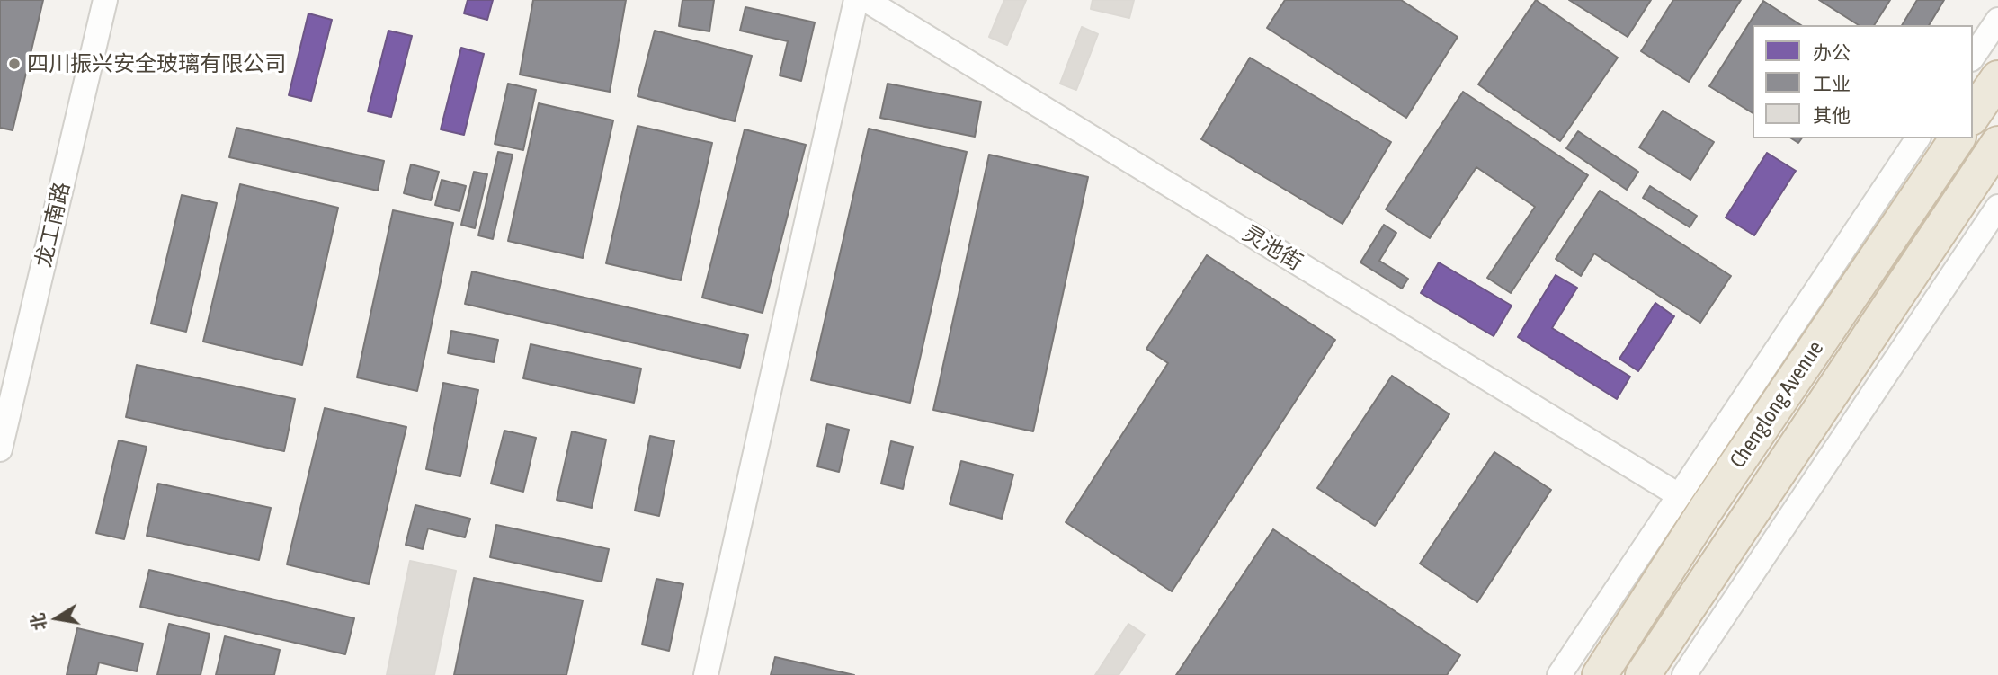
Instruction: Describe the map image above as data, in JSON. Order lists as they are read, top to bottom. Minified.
{"streets":{"highway":["Chenglong Avenue"],"street":["龙工南路","灵池街"]},"places":["四川振兴安全玻璃有限公司"],"legend":["办公","工业","其他"],"north":"left"}
